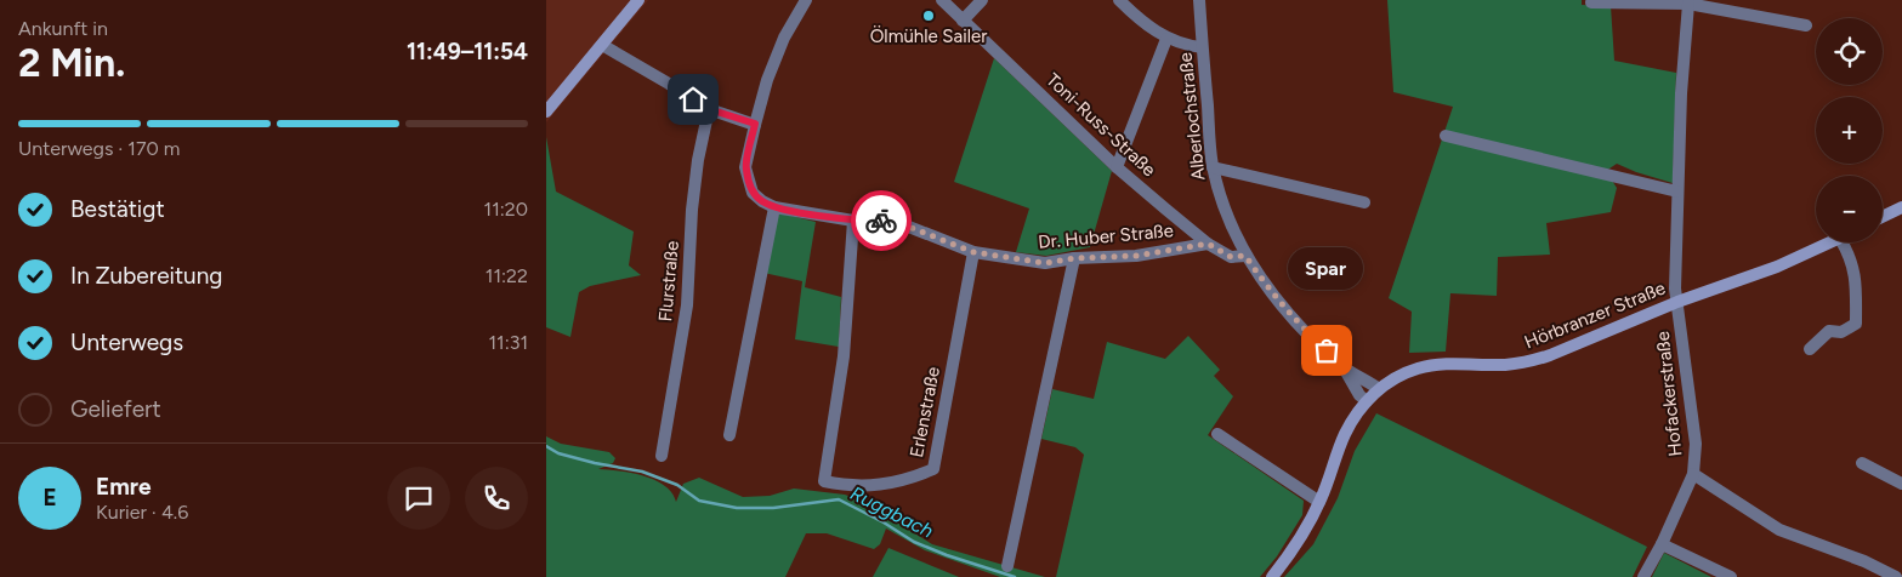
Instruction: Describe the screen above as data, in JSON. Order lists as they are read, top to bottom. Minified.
{"streets":{"street":["Alberlochstraße","Toni-Russ-Straße","Dr. Huber Straße","Flurstraße","Hörbranzer Straße","Hofackerstraße","Erlenstraße"]},"crossings":[["Alberlochstraße","Toni-Russ-Straße"],["Alberlochstraße","Hörbranzer Straße"],["Toni-Russ-Straße","Dr. Huber Straße"],["Dr. Huber Straße","Erlenstraße"],["Hörbranzer Straße","Hofackerstraße"]],"water":["Ruggbach"],"places":["Ölmühle Sailer","Spar"],"page":{"heading":["2 Min.","Ankunft in","11:49–11:54"],"panel":["Emre","Kurier · 4.6"],"map_buttons":["+","−"],"bar":"Unterwegs · 170 m","list":[["Bestätigt","11:20"],["In Zubereitung","11:22"],["Unterwegs","11:31"],"Geliefert"],"bubble":"Spar","round":"E"}}
